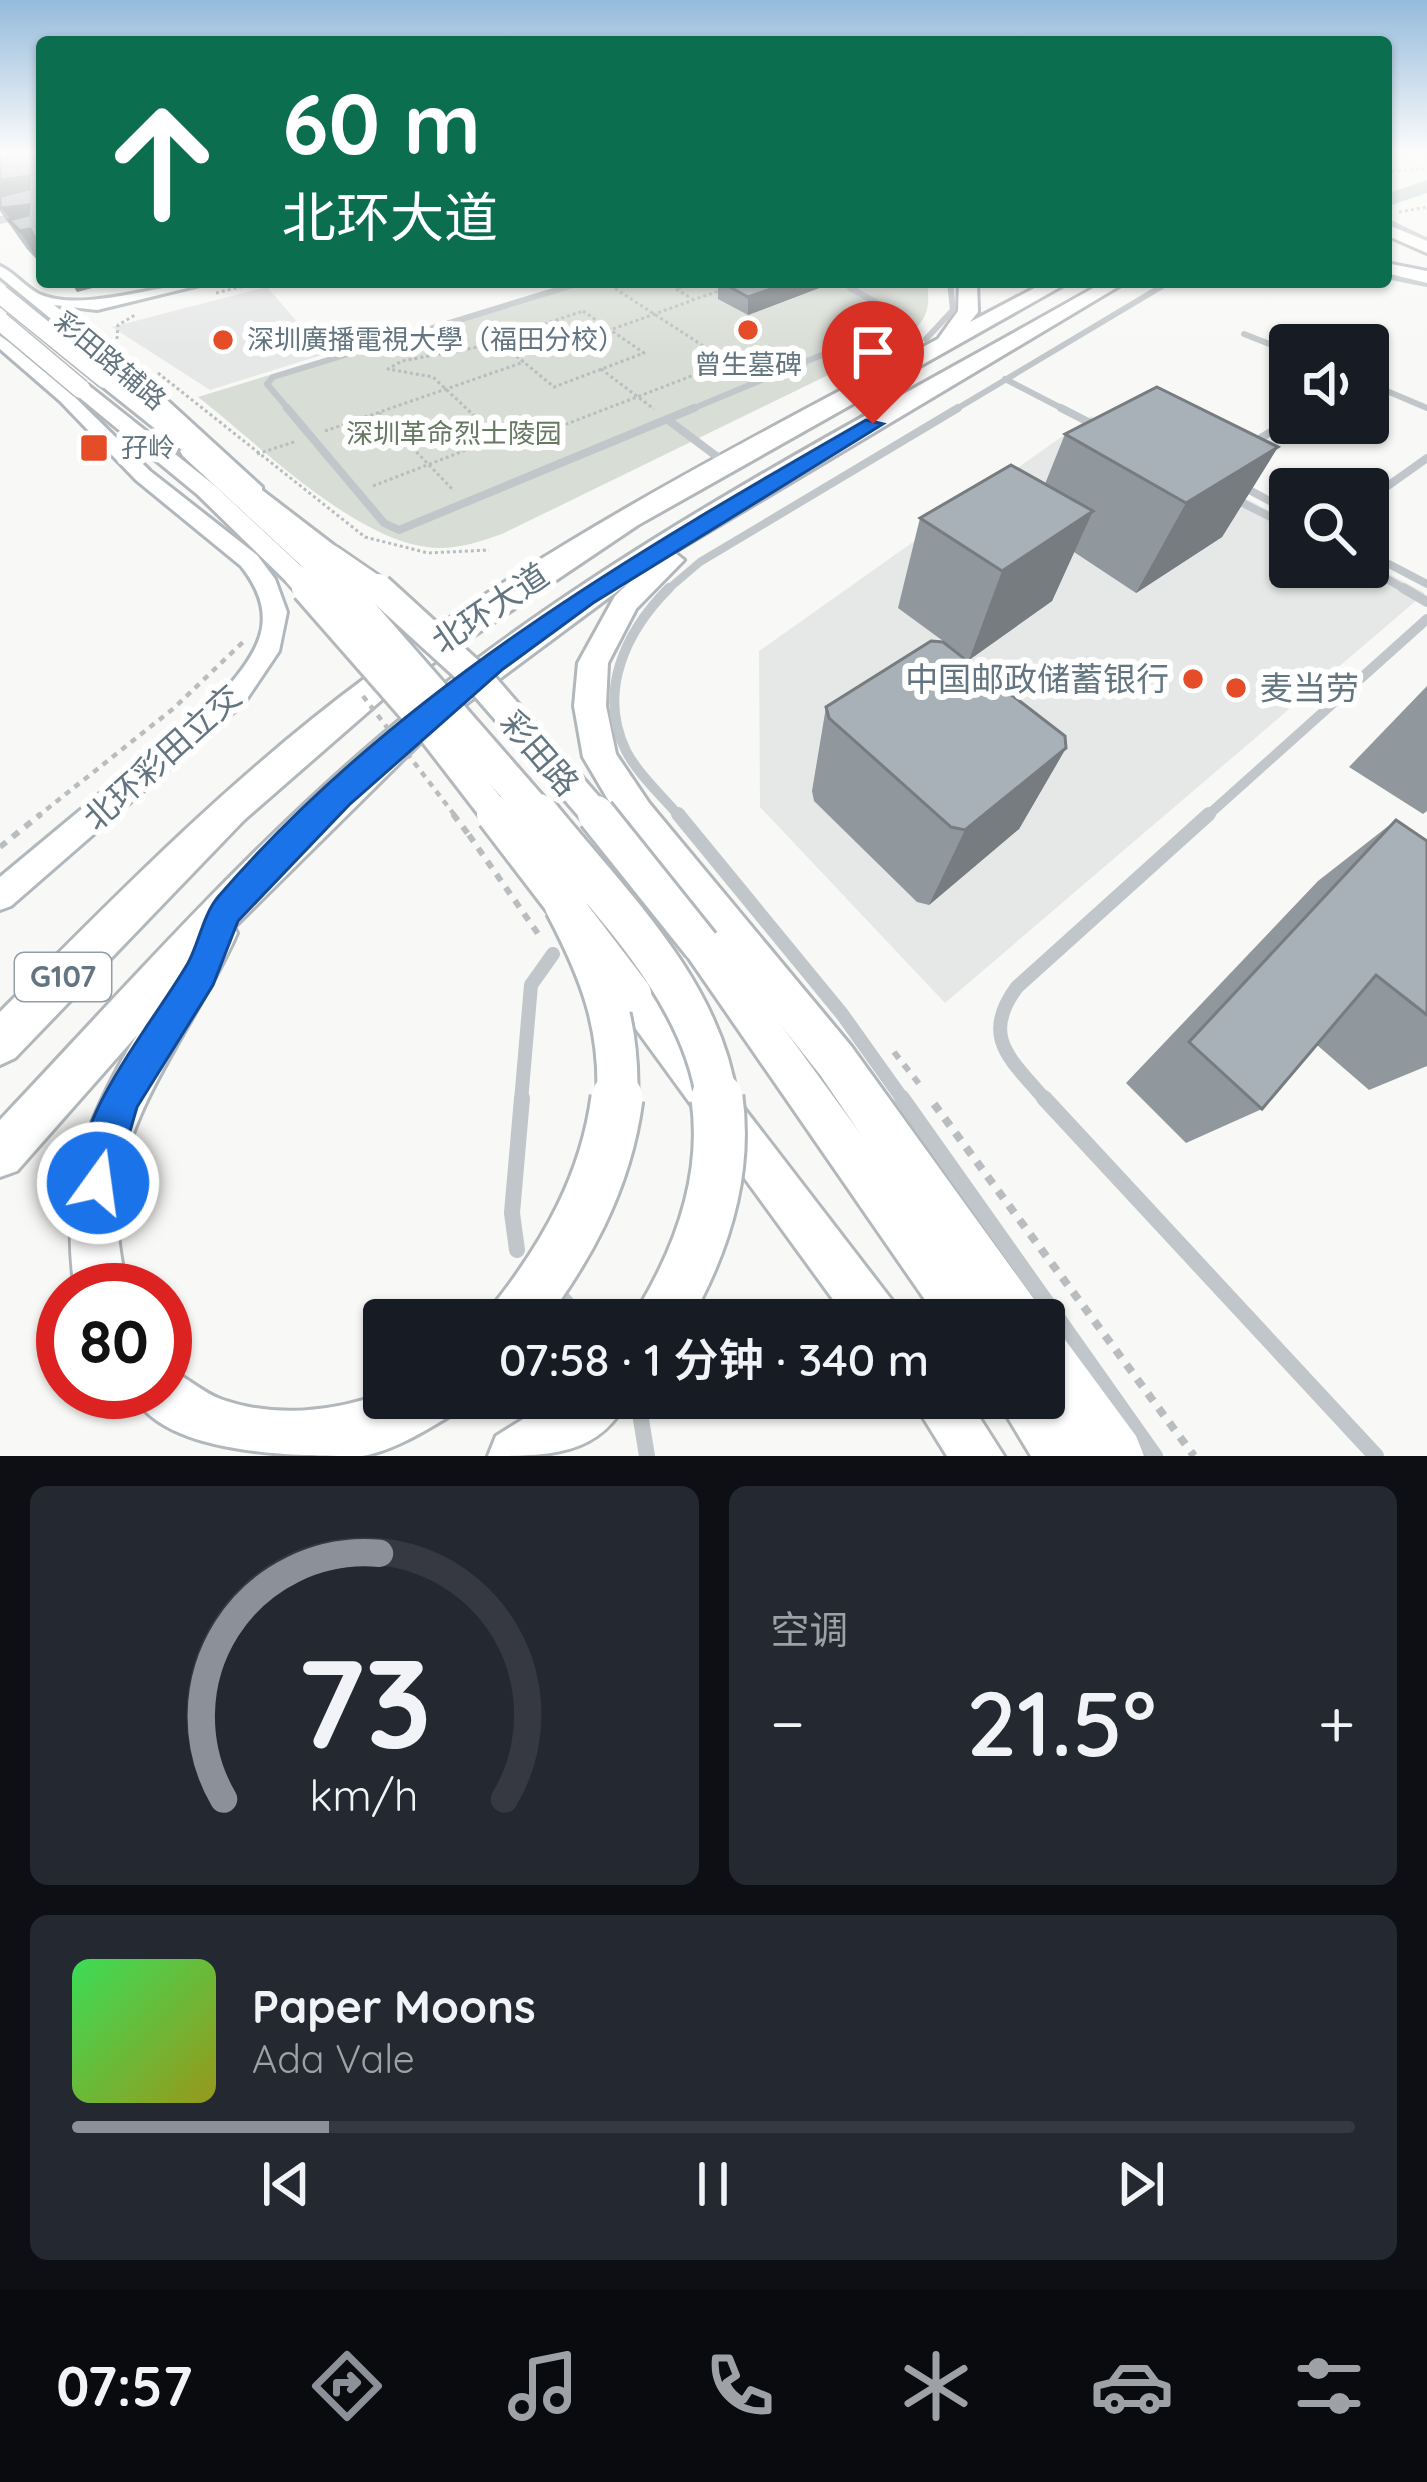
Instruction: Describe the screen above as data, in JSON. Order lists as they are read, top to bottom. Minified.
{"streets":{"highway":["北环大道","G107"],"main road":["彩田路辅路","彩田路","北环彩田立交"]},"crossings":[["彩田路辅路","彩田路"],["彩田路辅路","北环彩田立交"]],"parks":["深圳革命烈士陵园"],"places":{"other":["曾生墓碑","深圳廣播電視大學（福田分校）","中国邮政储蓄银行","麦当劳"],"transit":["孖岭"]},"page":{"turn":["60 m","北环大道"],"limit":"80","trip":"07:58 · 1 分钟 · 340 m","tile":"空调","heat":["−","21.5°","+"],"song":["Paper Moons","Ada Vale"],"tabs":"07:57","gauge":["73","km/h"]}}
